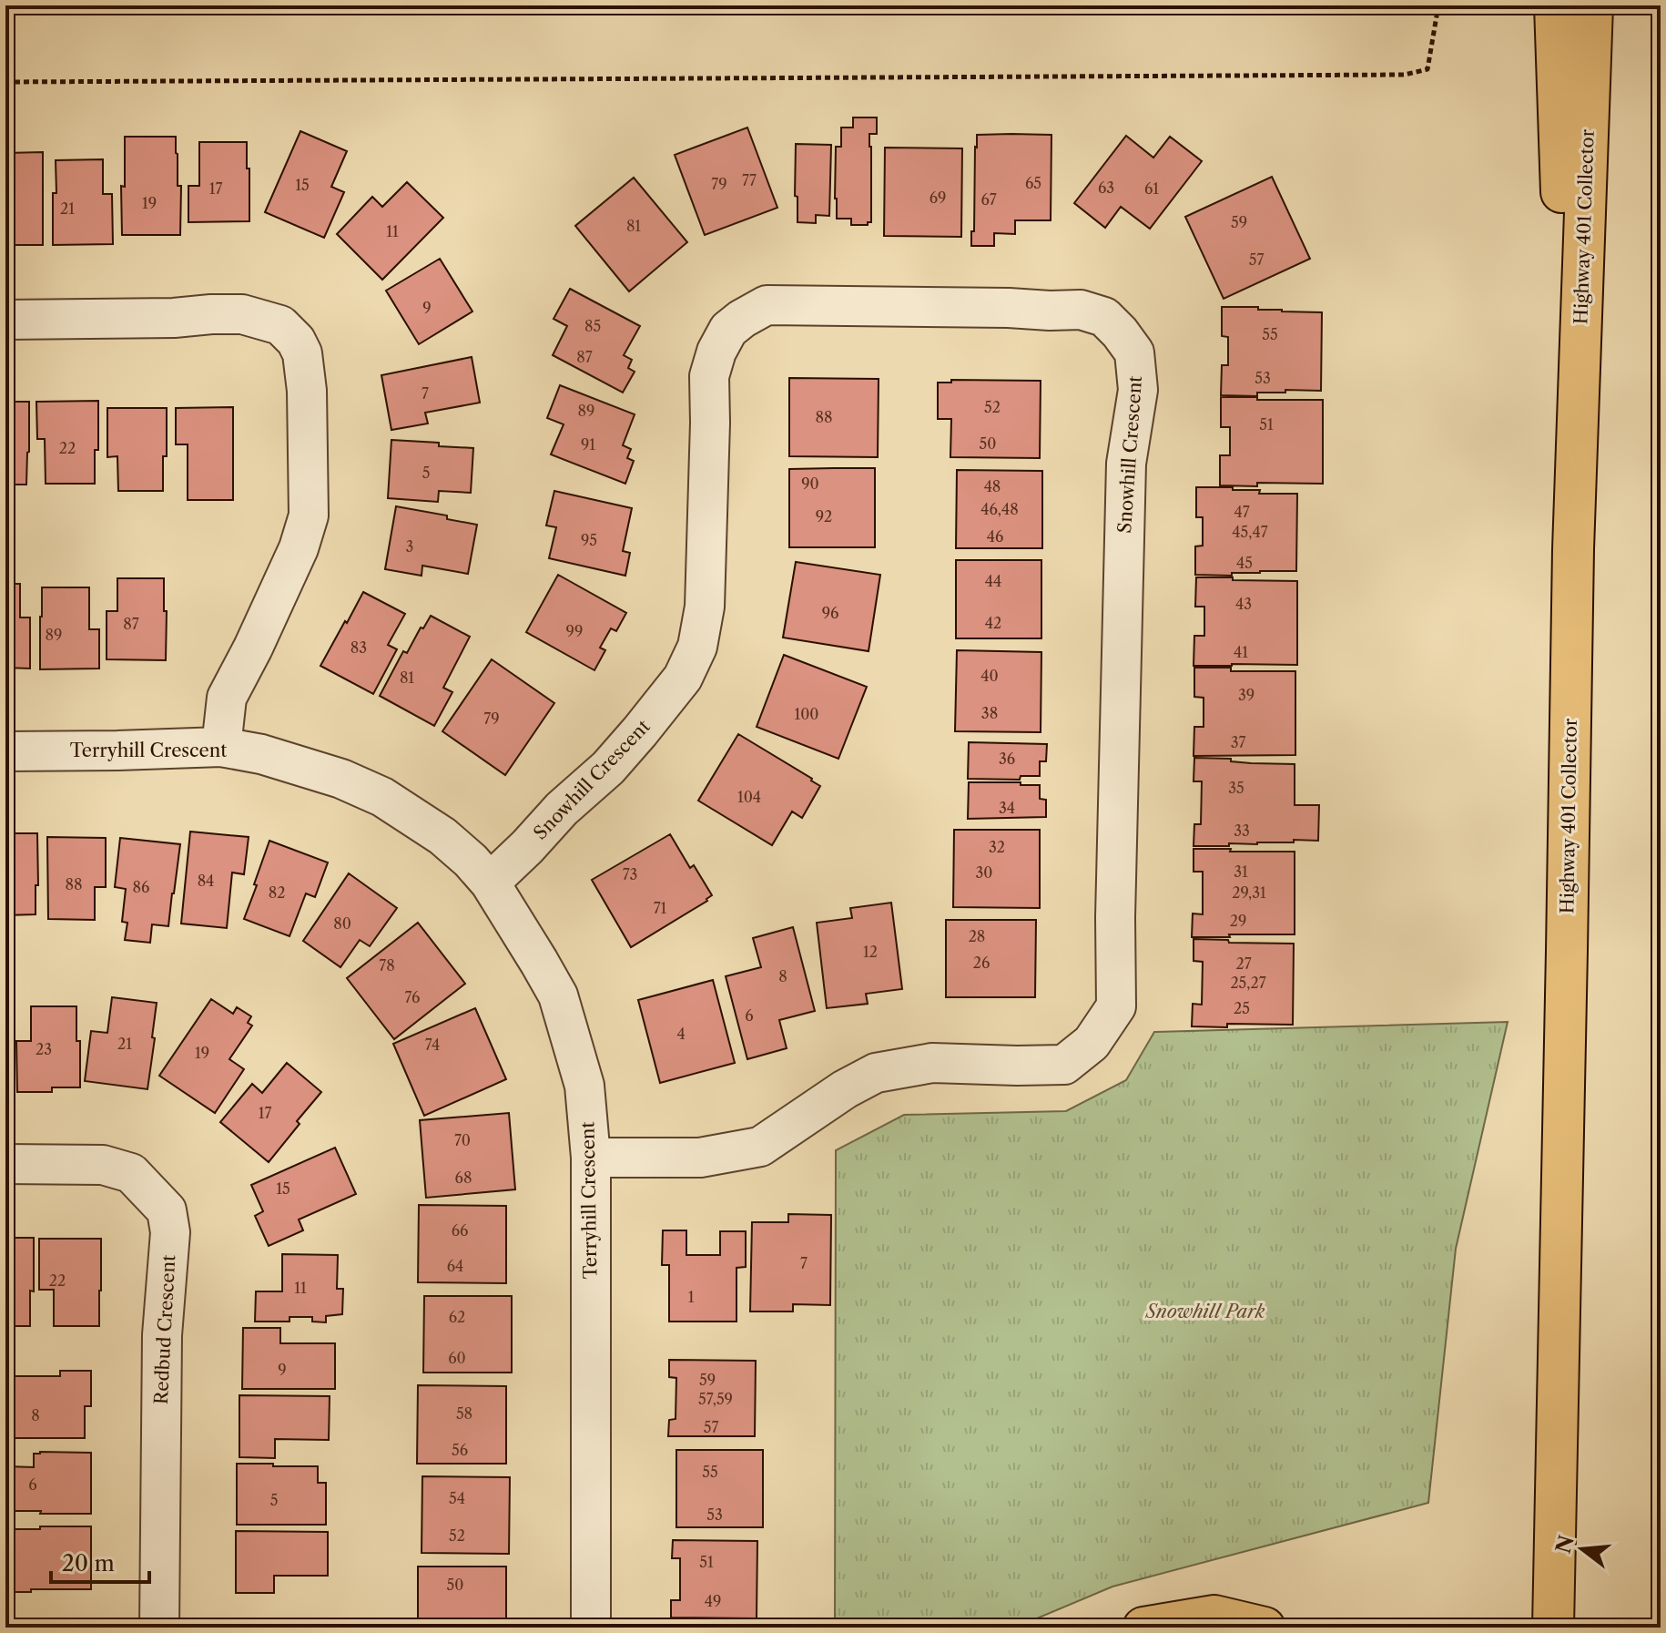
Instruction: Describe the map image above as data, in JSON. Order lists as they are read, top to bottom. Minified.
{"streets":{"highway":["Highway 401 Collector"],"street":["Snowhill Crescent","Terryhill Crescent","Redbud Crescent"]},"crossings":[["Snowhill Crescent","Terryhill Crescent"]],"parks":["Snowhill Park"],"house_numbers":["77","65","79","15","63","17","61","69","67","19","21","59","81","11","57","9","85","55","87","53","7","52","89","88","51","50","91","22","5","90","48","46,48","47","92","45,47","46","95","3","45","44","43","96","42","87","99","89","83","41","40","81","39","38","100","79","37","36","35","104","34","33","32","31","30","73","84","88","86","82","29,31","71","29","80","28","12","26","27","78","8","25,27","76","25","6","4","21","74","23","19","17","70","68","15","66","7","64","22","11","1","62","60","9","59","57,59","58","8","57","56","55","6","54","5","53","52","51","50","49"],"scale_bar":"20 m","north":"left"}
